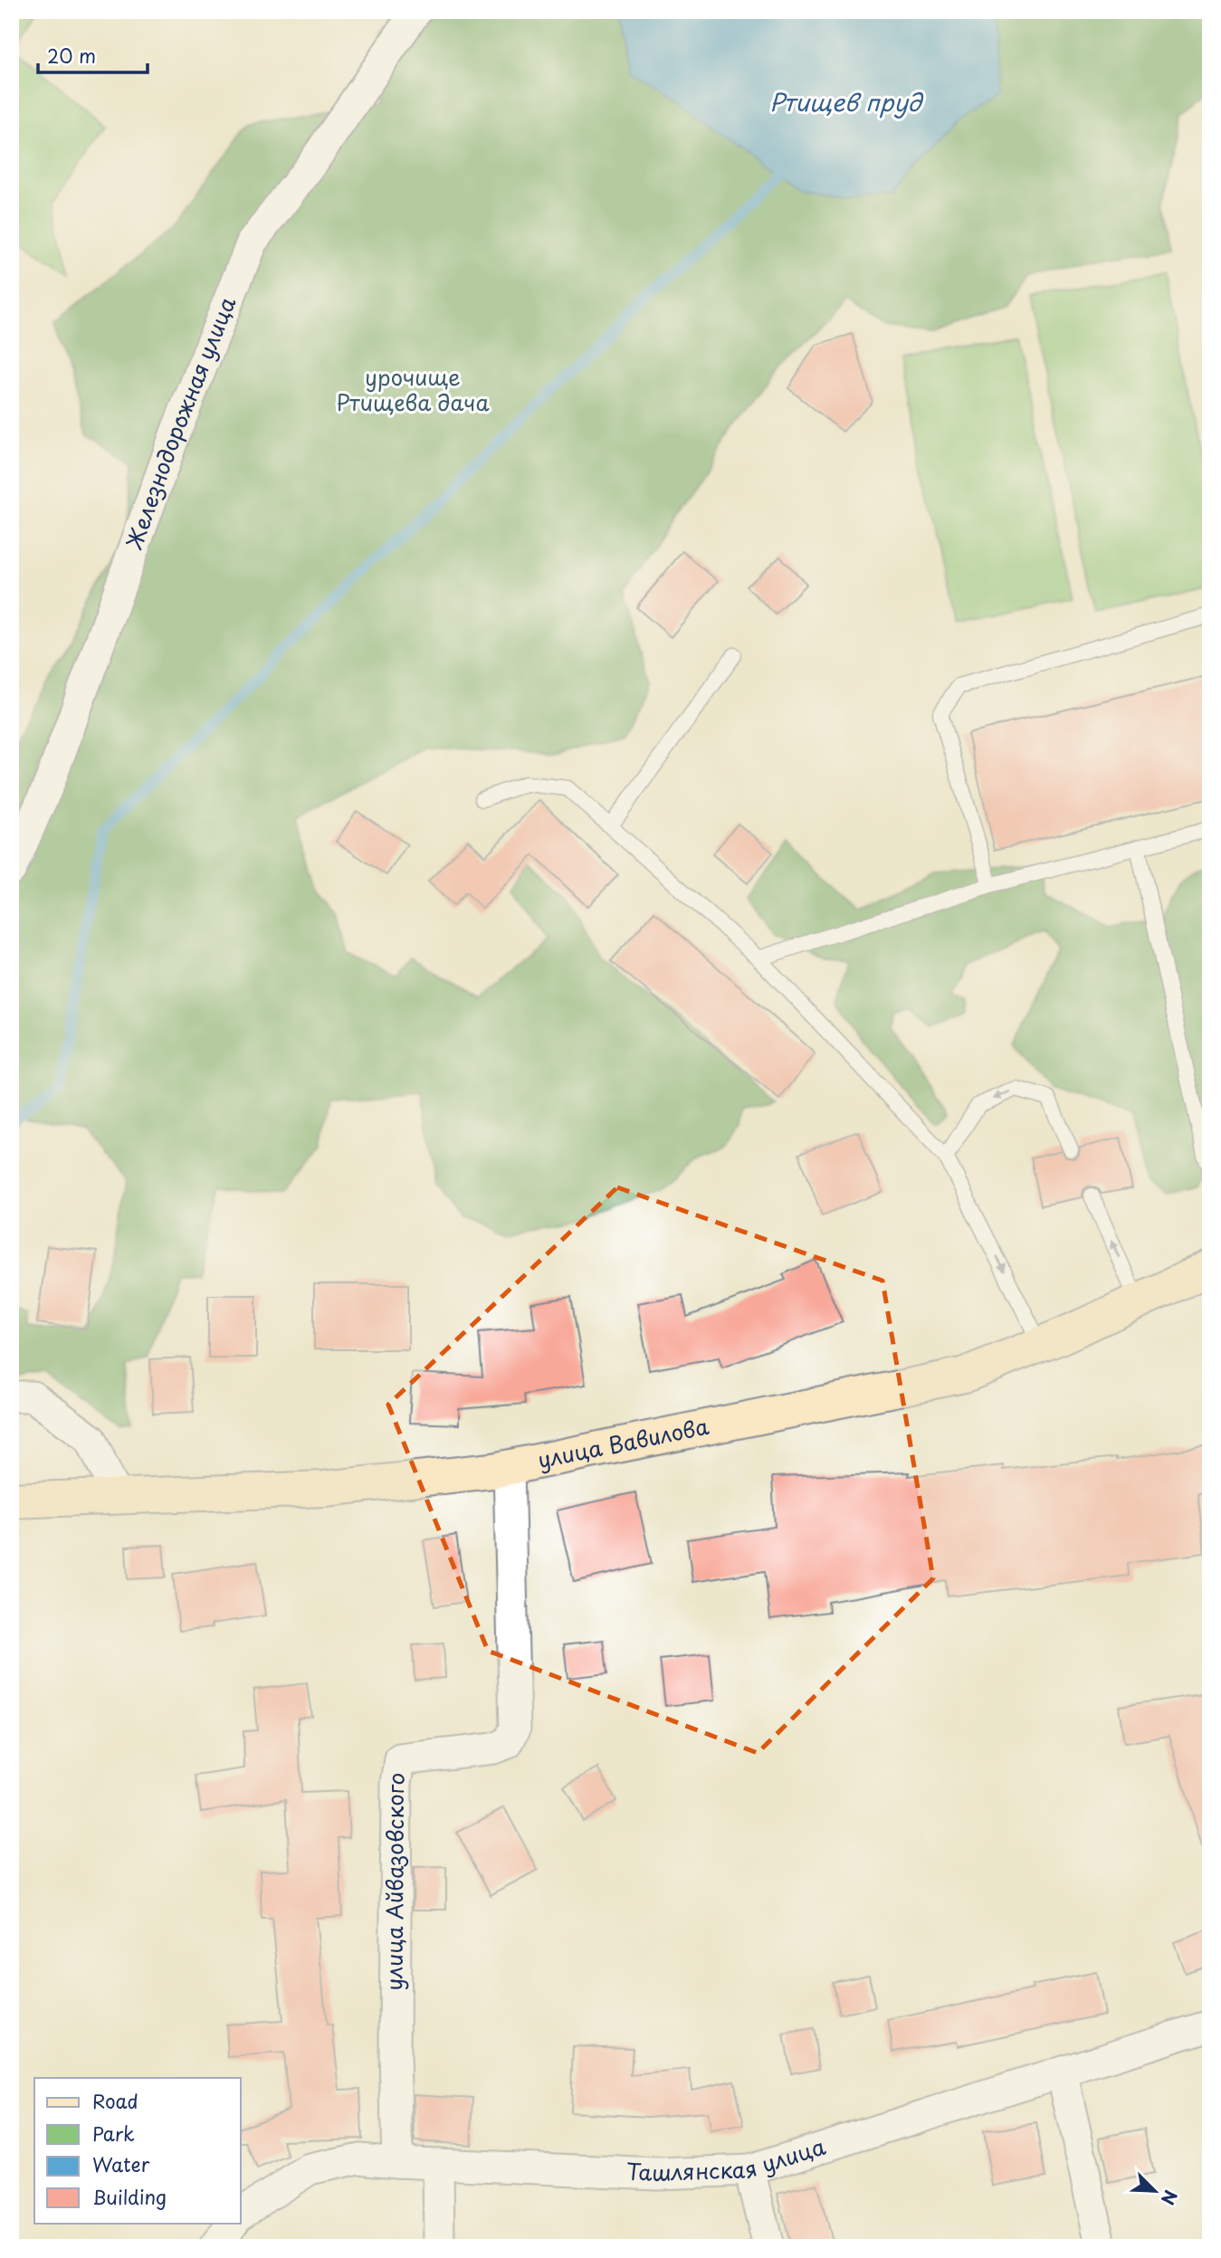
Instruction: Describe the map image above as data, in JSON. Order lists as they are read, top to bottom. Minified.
{"streets":{"main road":["улица Вавилова"],"street":["Железнодорожная улица","улица Айвазовского","Ташлянская улица"]},"crossings":[["улица Вавилова","улица Айвазовского"],["улица Айвазовского","Ташлянская улица"]],"water":["Ртищев пруд"],"parks":["урочище Ртищева дача"],"legend":["Road","Park","Water","Building"],"scale_bar":"20 m","north":"bottom right"}
